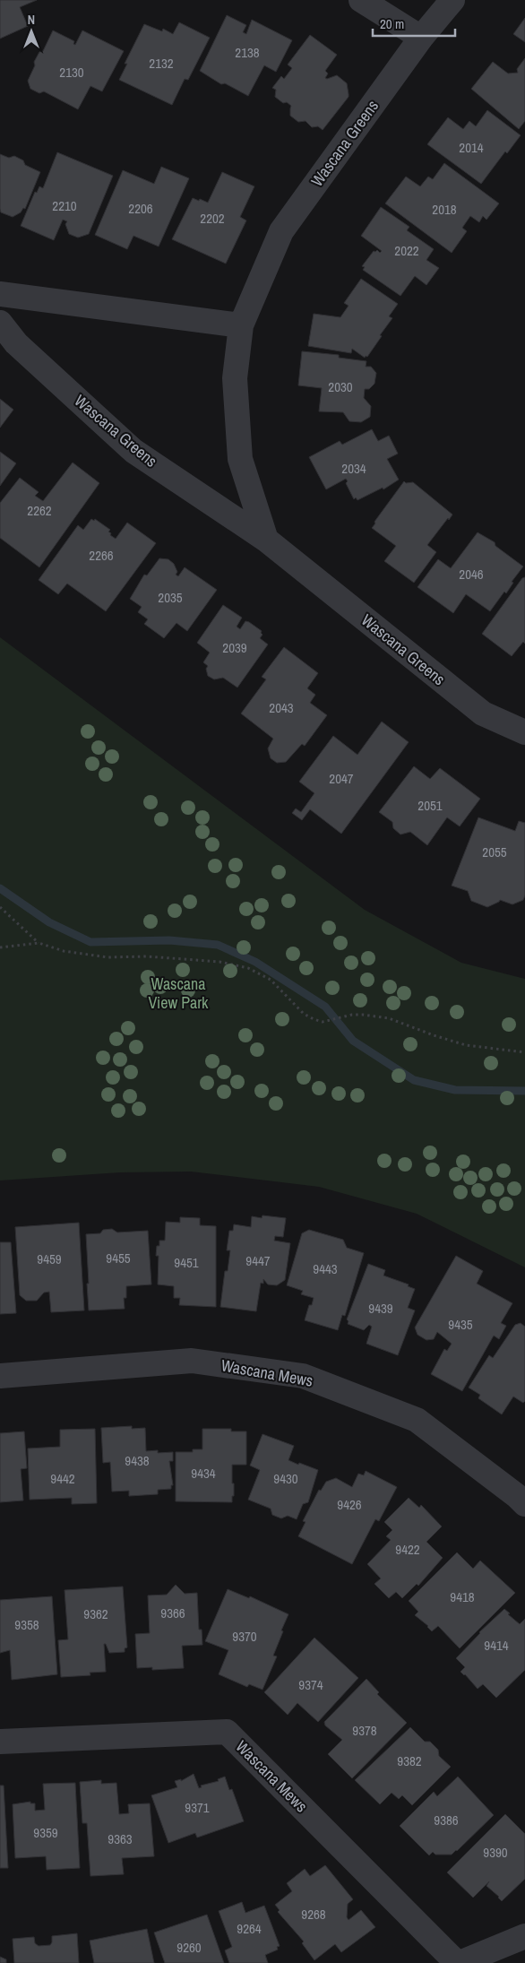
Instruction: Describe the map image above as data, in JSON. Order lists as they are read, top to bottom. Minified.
{"streets":{"street":["Wascana Greens","Wascana Mews"]},"parks":["Wascana View Park"],"house_numbers":["2138","2132","2130","2014","2210","2206","2018","2202","2022","2030","2034","2262","2266","2046","2035","2039","2043","2047","2051","2055","9455","9459","9447","9451","9443","9439","9435","9438","9434","9442","9430","9426","9422","9418","9366","9362","9358","9370","9414","9374","9378","9382","9371","9386","9359","9363","9390","9268","9264","9260"],"scale_bar":"20 m","north":"top"}
